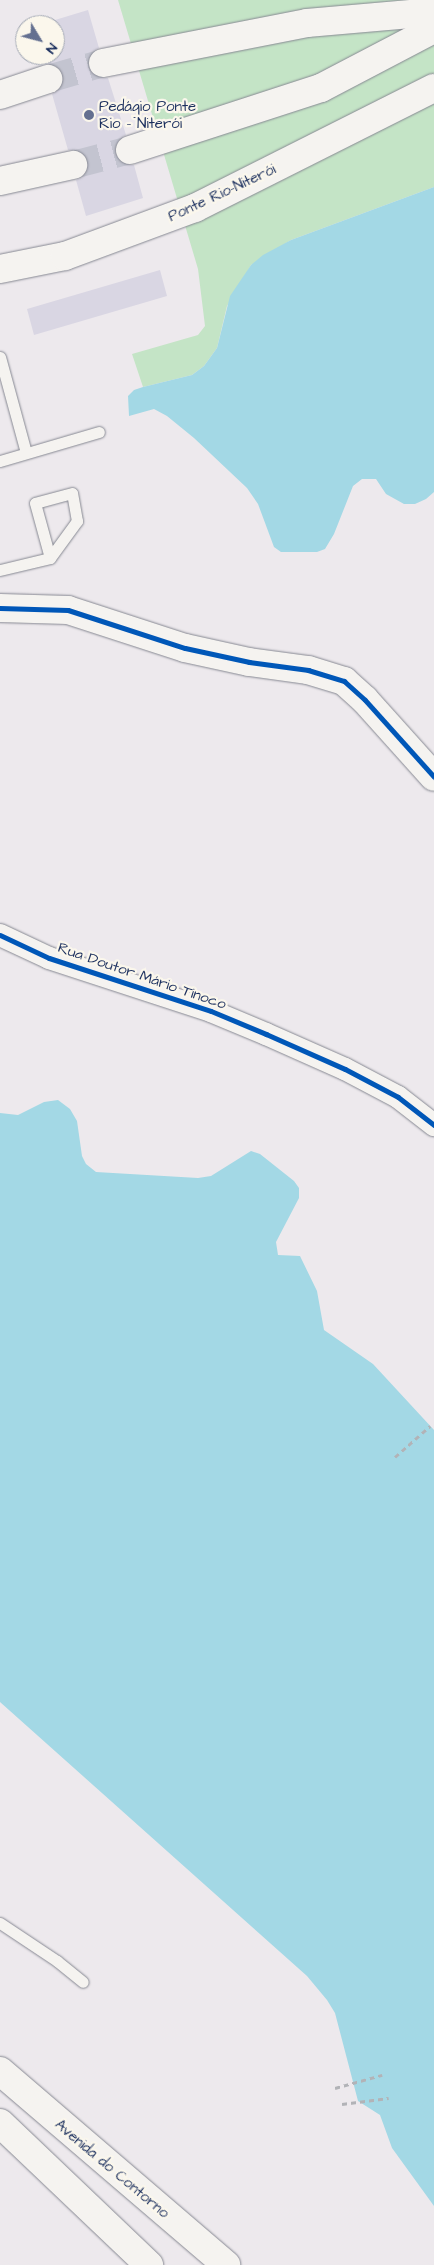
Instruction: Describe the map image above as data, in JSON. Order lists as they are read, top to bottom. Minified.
{"streets":{"main road":["Ponte Rio-Niterói","Avenida do Contorno"],"street":["Rua Doutor Mário Tinoco"]},"places":["Pedágio Ponte Rio - Niterói"],"north":"bottom right"}
